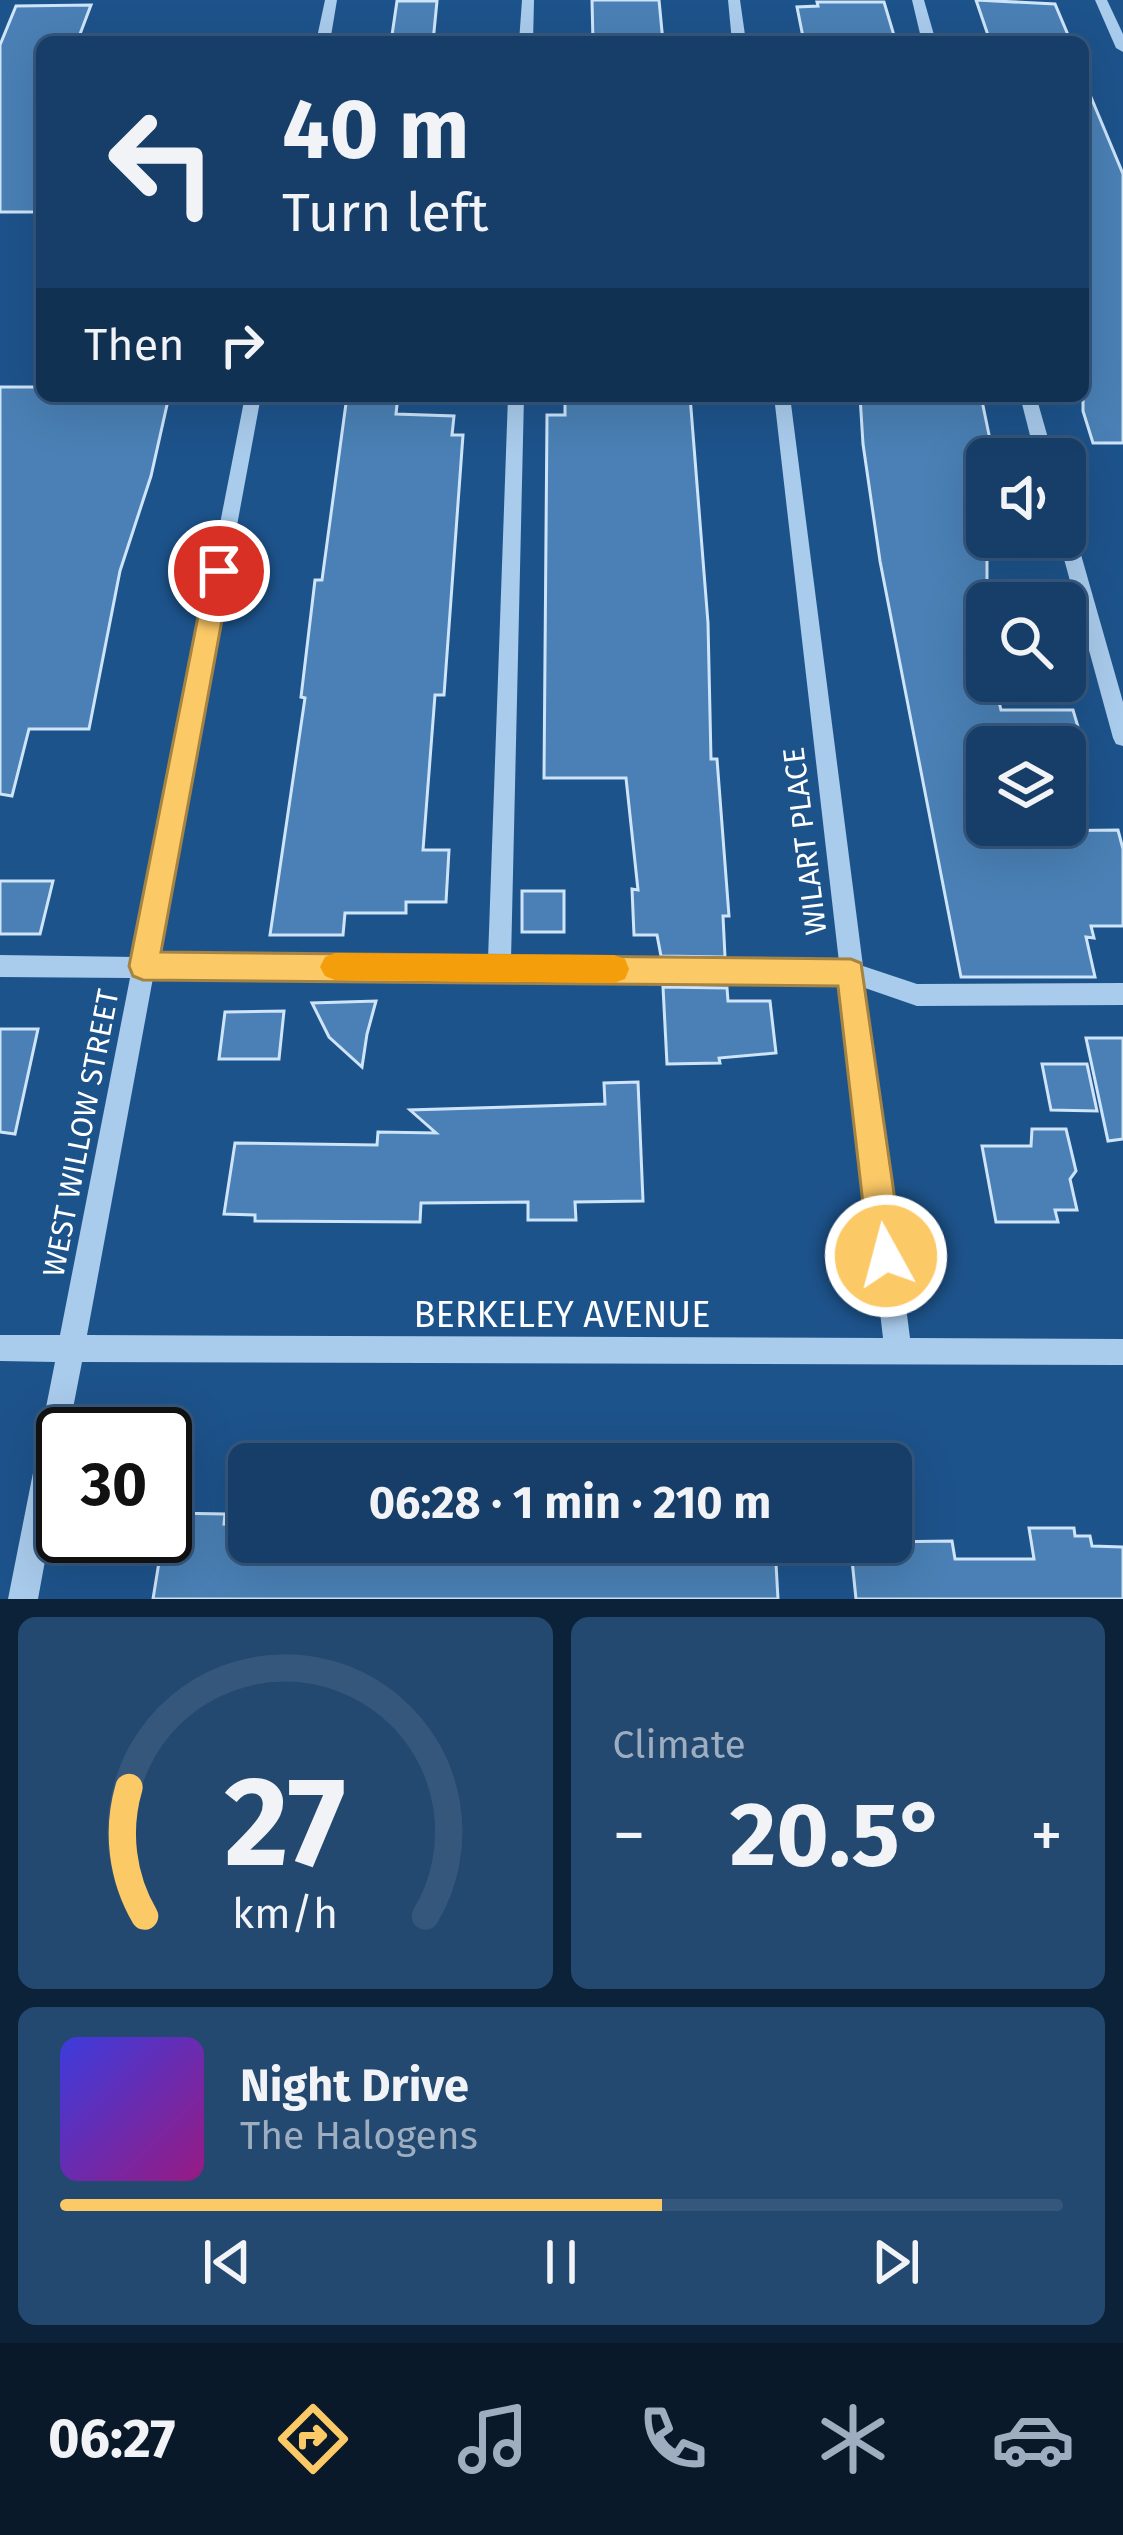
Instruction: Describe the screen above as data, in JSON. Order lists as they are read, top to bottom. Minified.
{"streets":{"street":["WILART PLACE","WEST WILLOW STREET","BERKELEY AVENUE"]},"crossings":[["WILART PLACE","BERKELEY AVENUE"],["WEST WILLOW STREET","BERKELEY AVENUE"]],"page":{"turn":["40 m","Turn left"],"then":"Then","limit":"30","trip":"06:28 · 1 min · 210 m","tile":"Climate","heat":["−","20.5°","+"],"song":["Night Drive","The Halogens"],"tabs":"06:27","gauge":["27","km/h"]}}
